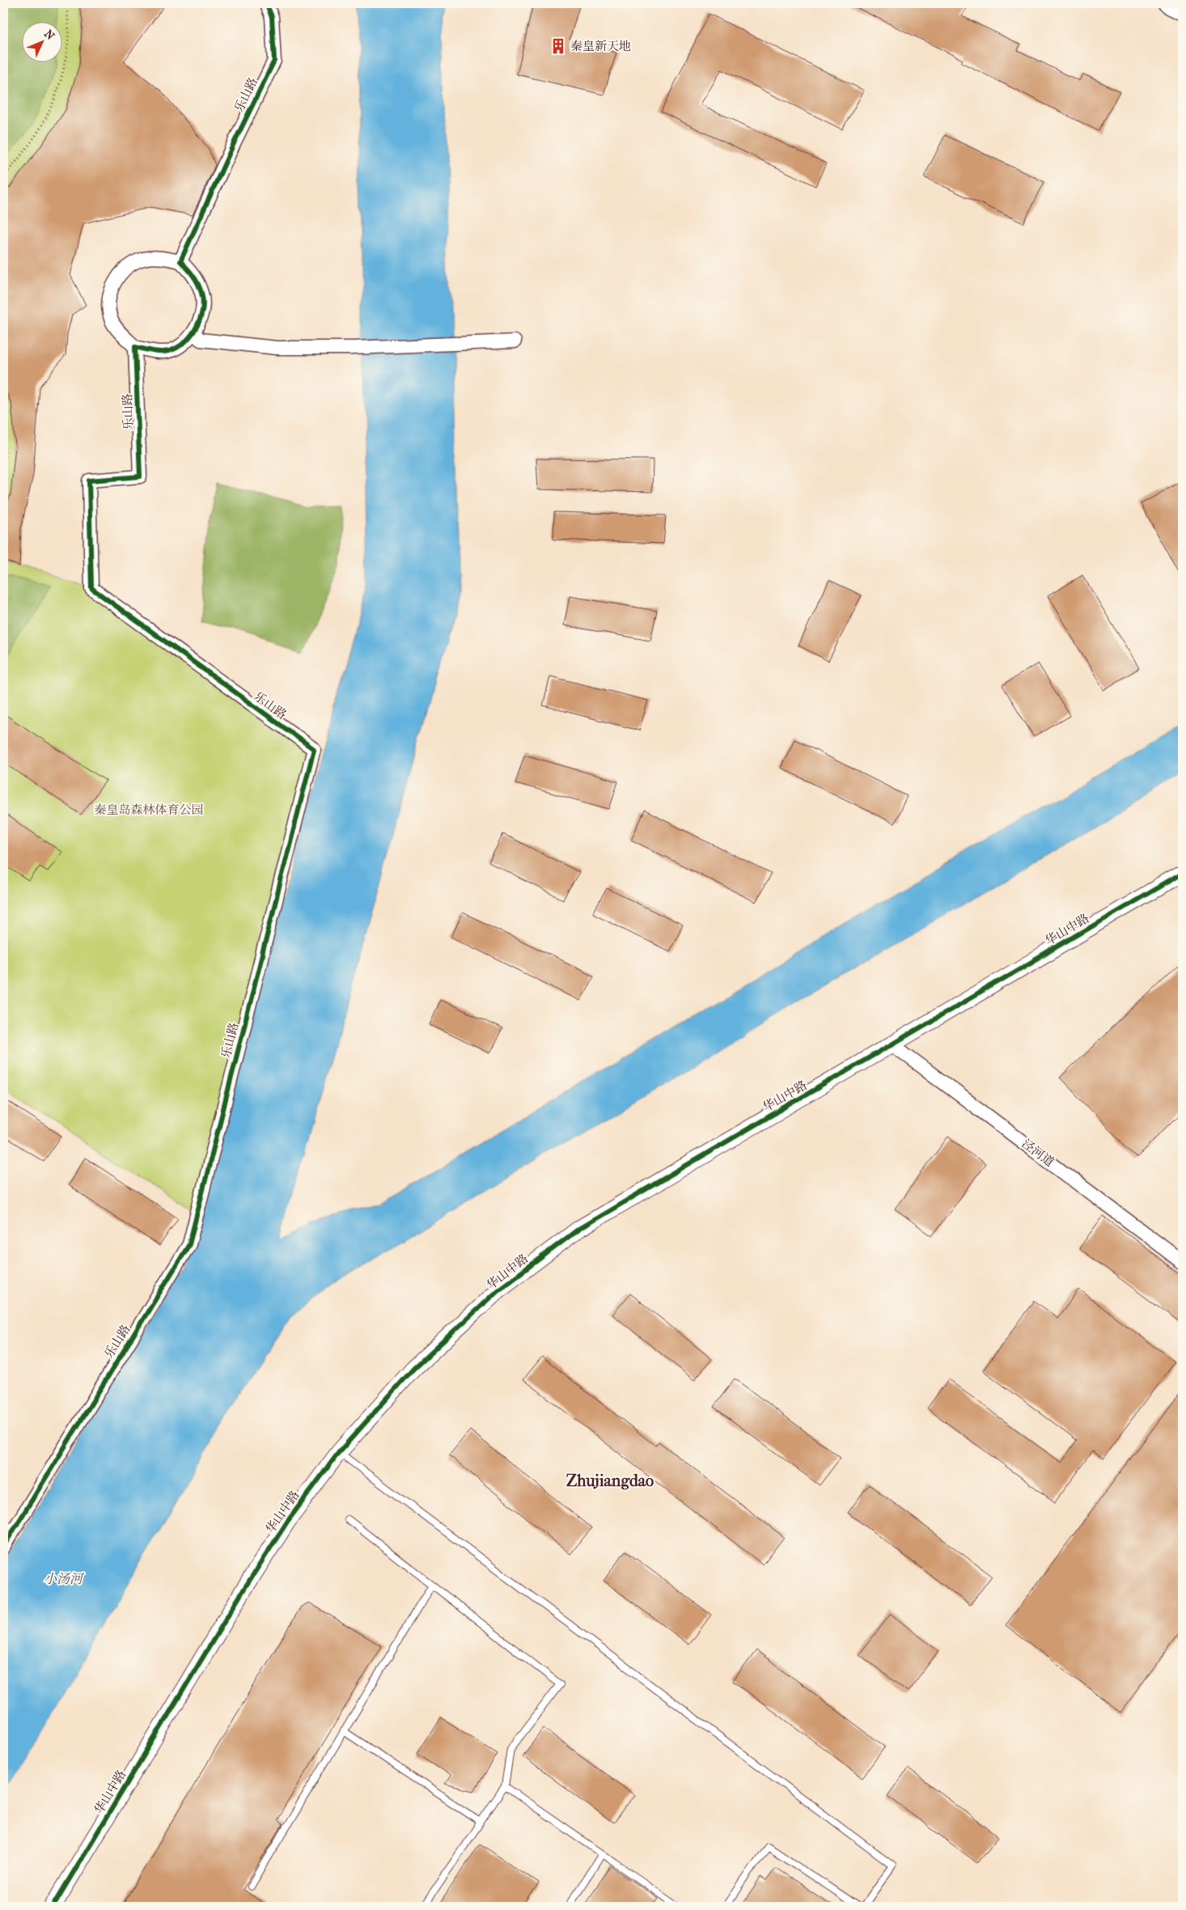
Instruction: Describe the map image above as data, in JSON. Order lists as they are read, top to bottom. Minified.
{"streets":{"street":["乐山路","华山中路","泾河道"]},"crossings":[["华山中路","泾河道"]],"districts":["Zhujiangdao"],"water":["小汤河"],"parks":["秦皇岛森林体育公园"],"places":{"building":["秦皇新天地"]},"north":"top right"}
